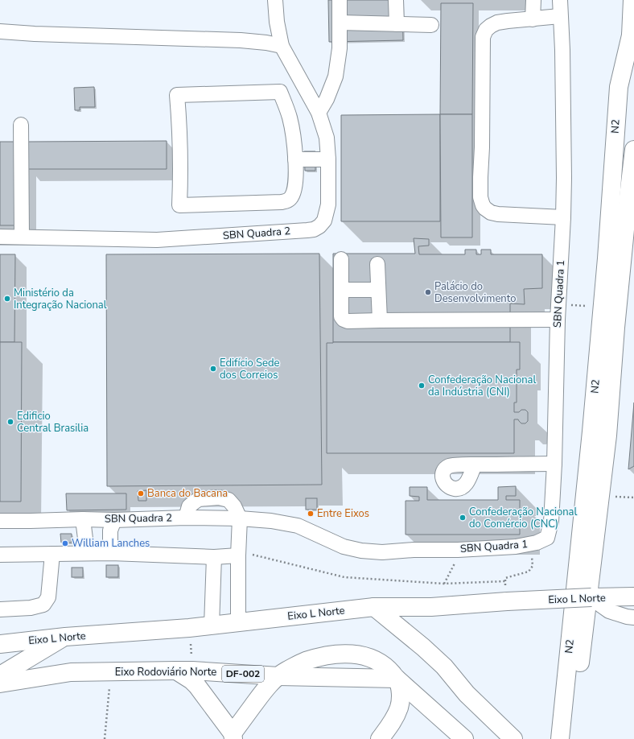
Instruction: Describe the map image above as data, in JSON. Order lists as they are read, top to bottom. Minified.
{"streets":{"main road":["N2","Eixo L Norte","Eixo Rodoviário Norte","DF-002"],"street":["SBN Quadra 2","SBN Quadra 1"]},"crossings":[["SBN Quadra 2","SBN Quadra 1"]],"places":["Palácio do Desenvolvimento","Ministério da Integração Nacional","Edifício Sede dos Correios","Confederação Nacional da Indústria (CNI)","Edificio Central Brasilia","Banca do Bacana","Entre Eixos","Confederação Nacional do Comércio (CNC)","William Lanches"]}
